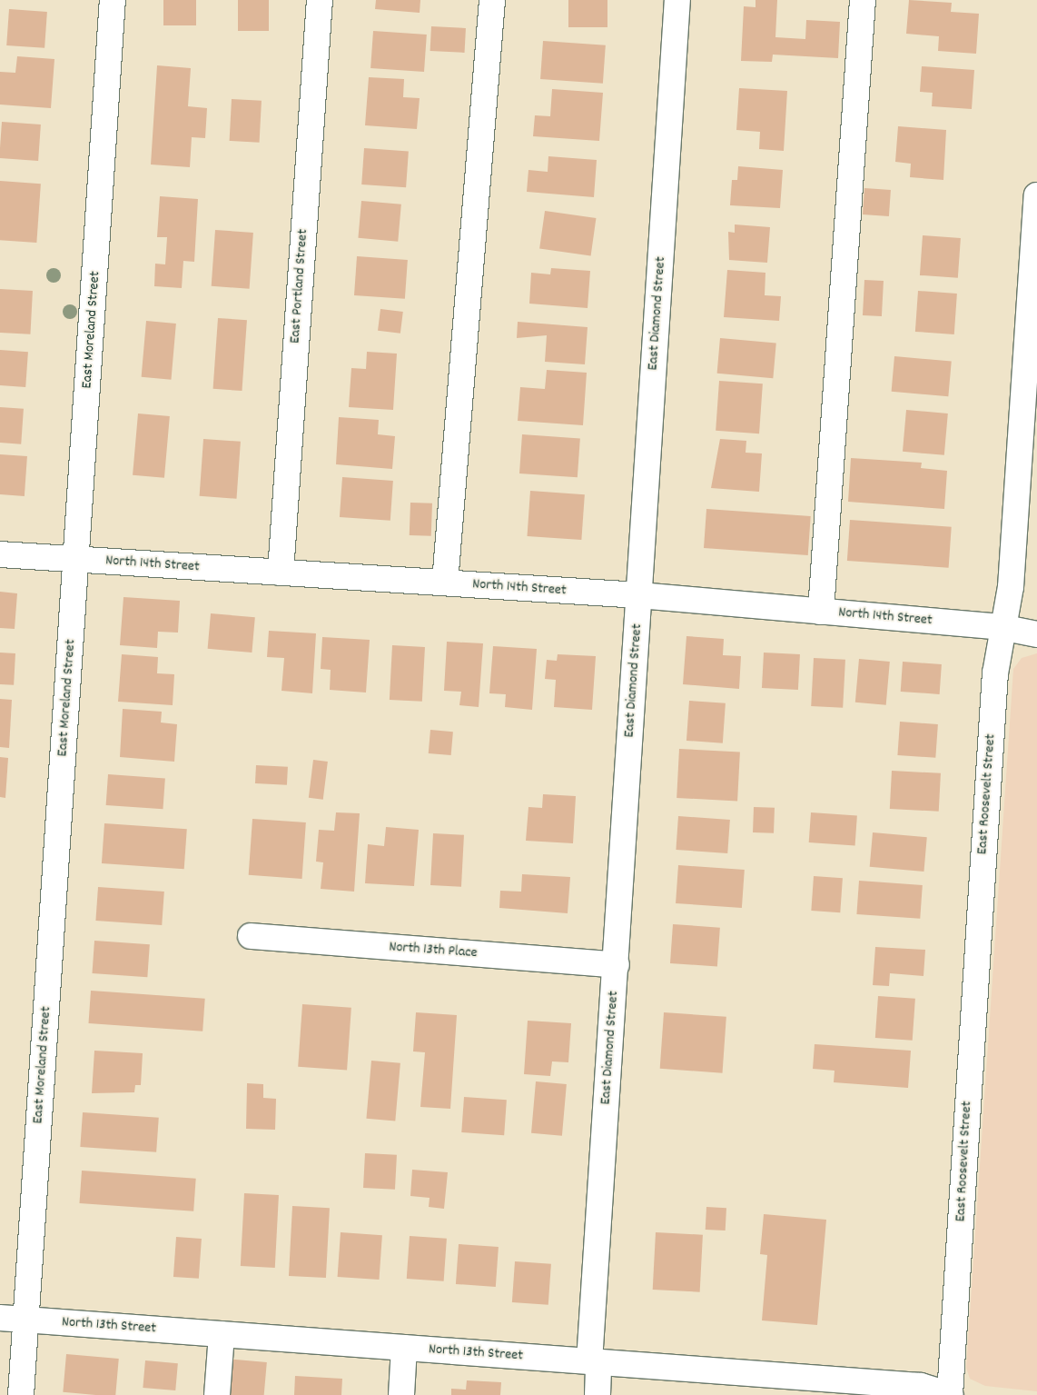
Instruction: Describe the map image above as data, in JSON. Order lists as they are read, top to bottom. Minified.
{"streets":{"street":["East Portland Street","East Diamond Street","East Moreland Street","North 14th Street","East Roosevelt Street","North 13th Place","North 13th Street"]},"crossings":[["East Portland Street","North 14th Street"],["East Diamond Street","North 14th Street"],["East Diamond Street","North 13th Place"],["East Diamond Street","North 13th Street"],["East Moreland Street","North 14th Street"],["East Moreland Street","North 13th Street"],["North 14th Street","East Roosevelt Street"],["East Roosevelt Street","North 13th Street"]]}
